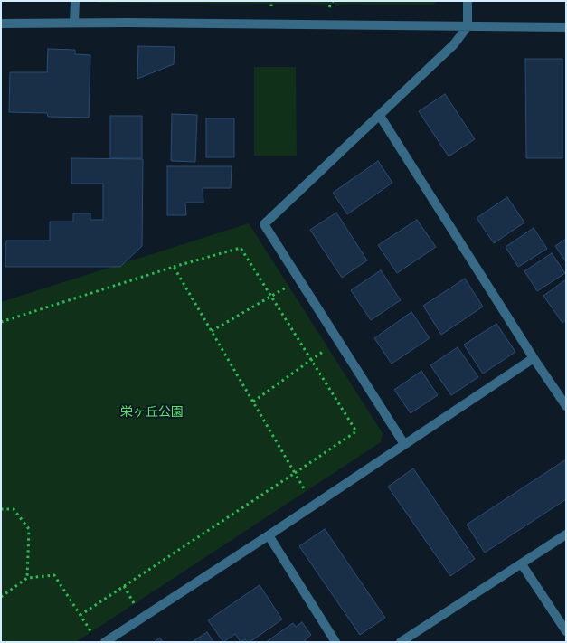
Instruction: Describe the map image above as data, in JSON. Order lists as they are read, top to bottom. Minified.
{"parks":["栄ヶ丘公園"]}
